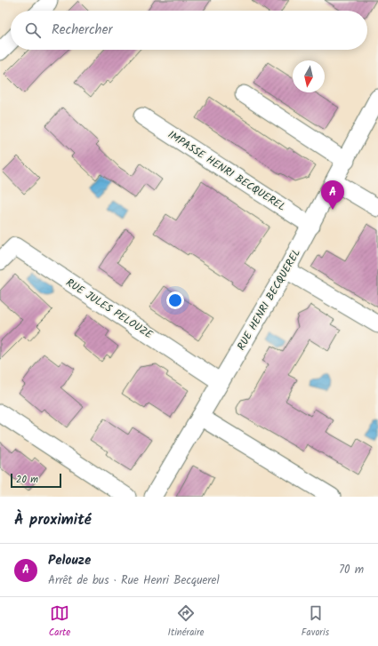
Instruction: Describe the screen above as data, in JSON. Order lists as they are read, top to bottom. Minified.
{"streets":{"street":["IMPASSE HENRI BECQUEREL","RUE HENRI BECQUEREL","RUE JULES PELOUZE"]},"crossings":[["IMPASSE HENRI BECQUEREL","RUE HENRI BECQUEREL"],["RUE HENRI BECQUEREL","RUE JULES PELOUZE"]],"scale_bar":"20 m","north":"bottom","page":{"search":"Rechercher","pins":"A","scale":"20 m","heading":"À proximité","list":[{"mark":"A","name":"Pelouze","note":"Arrêt de bus · Rue Henri Becquerel","value":"70 m"}],"nav":["Carte","Itinéraire","Favoris"]}}
